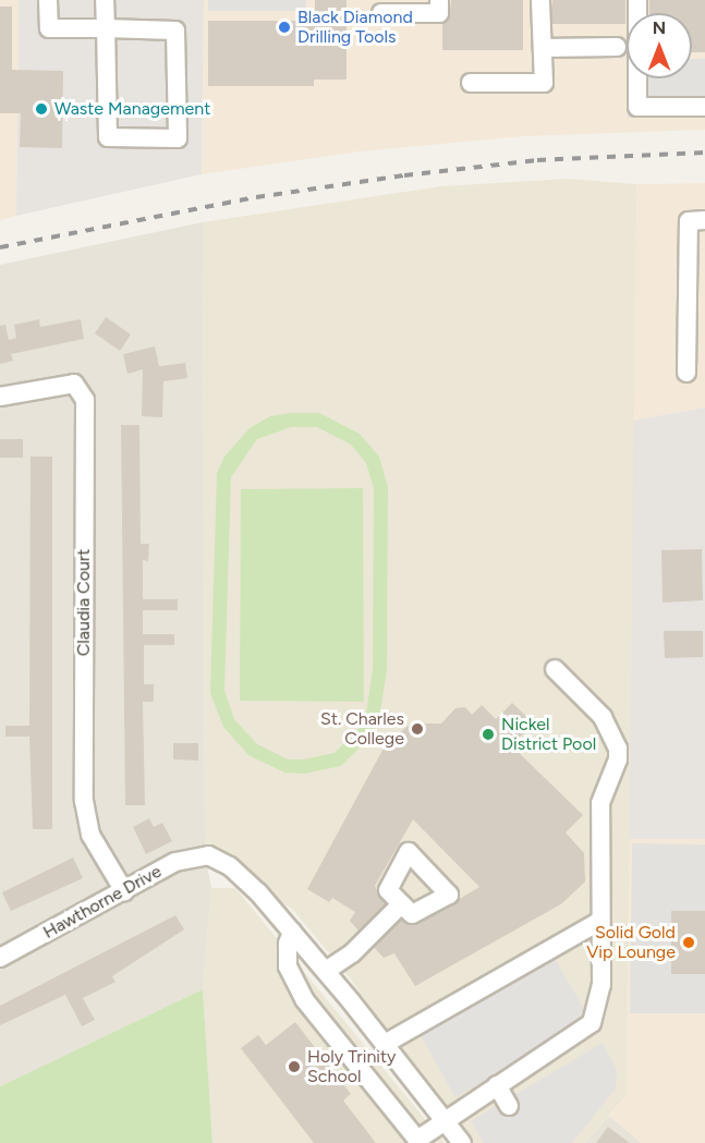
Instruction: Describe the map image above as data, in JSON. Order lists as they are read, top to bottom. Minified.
{"streets":{"street":["Claudia Court","Hawthorne Drive"]},"crossings":[["Claudia Court","Hawthorne Drive"]],"places":["Black Diamond Drilling Tools","Waste Management","St. Charles College","Nickel District Pool","Solid Gold Vip Lounge","Holy Trinity School"],"north":"top"}
